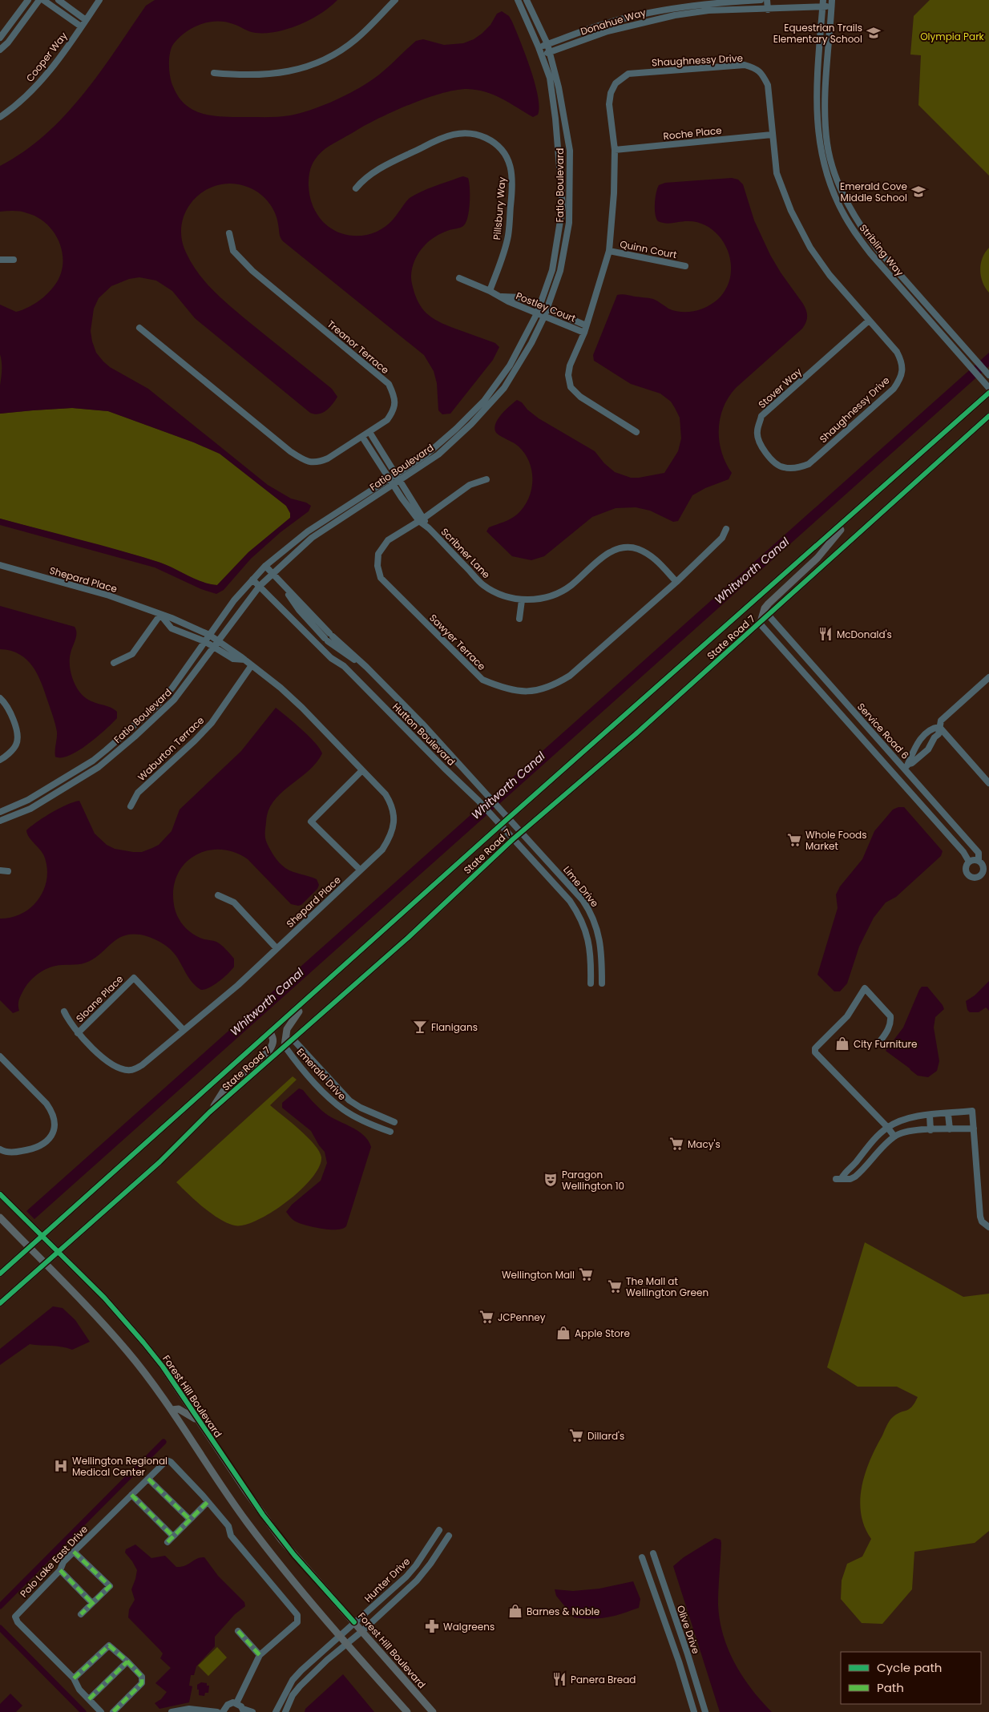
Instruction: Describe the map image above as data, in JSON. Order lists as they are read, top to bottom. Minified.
{"streets":{"main road":["State Road 7","Forest Hill Boulevard"],"street":["Donahue Way","Cooper Way","Shaughnessy Drive","Roche Place","Fatio Boulevard","Pillsbury Way","Quinn Court","Stribling Way","Postley Court","Treanor Terrace","Stover Way","Scribner Lane","Shepard Place","Sawyer Terrace","Service Road 6","Hutton Boulevard","Waburton Terrace","Lime Drive","Sloane Place","Emerald Drive","Polo Lake East Drive","Hunter Drive","Olive Drive"]},"crossings":[["Donahue Way","Fatio Boulevard"],["Donahue Way","Stribling Way"],["Shaughnessy Drive","Roche Place"],["Shaughnessy Drive","Quinn Court"],["Shaughnessy Drive","Postley Court"],["Shaughnessy Drive","Stover Way"],["Fatio Boulevard","Postley Court"],["Fatio Boulevard","Scribner Lane"],["Fatio Boulevard","Shepard Place"],["Fatio Boulevard","Hutton Boulevard"],["Pillsbury Way","Postley Court"],["Treanor Terrace","Scribner Lane"],["Scribner Lane","Sawyer Terrace"],["Shepard Place","Waburton Terrace"],["Shepard Place","Sloane Place"],["State Road 7","Service Road 6"],["State Road 7","Hutton Boulevard"],["State Road 7","Lime Drive"],["State Road 7","Emerald Drive"],["State Road 7","Forest Hill Boulevard"],["Hutton Boulevard","Lime Drive"],["Forest Hill Boulevard","Hunter Drive"]],"water":["Whitworth Canal"],"parks":["Olympia Park"],"places":{"school or university":["Equestrian Trails Elementary School","Emerald Cove Middle School"],"restaurant":["McDonald's","Panera Bread"],"supermarket":["Whole Foods Market","Macy's","Wellington Mall","The Mall at Wellington Green","JCPenney","Dillard's"],"bar":["Flanigans"],"shop":["City Furniture","Apple Store","Barnes & Noble"],"theatre":["Paragon Wellington 10"],"hospital":["Wellington Regional Medical Center"],"pharmacy":["Walgreens"]},"legend":["Cycle path","Path"]}
